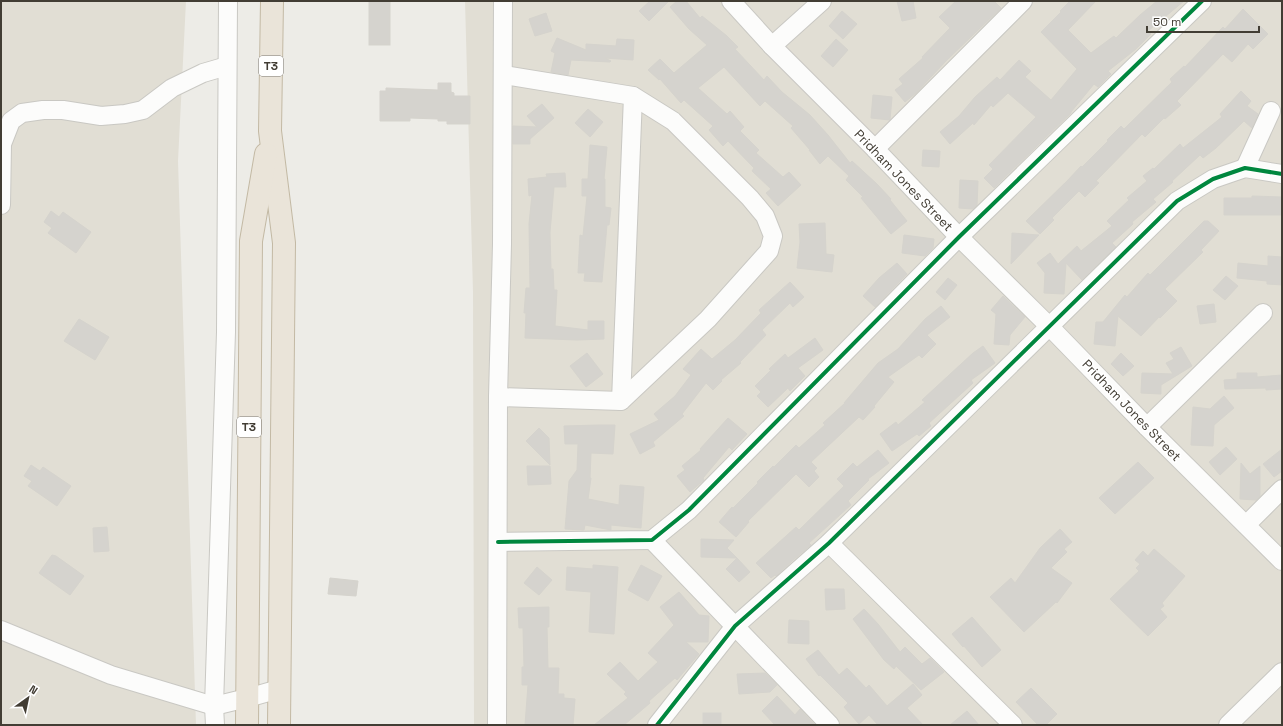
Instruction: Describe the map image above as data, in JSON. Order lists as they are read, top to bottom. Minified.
{"streets":{"highway":["T3"],"street":["Pridham Jones Street"]},"scale_bar":"50 m","north":"top right"}
